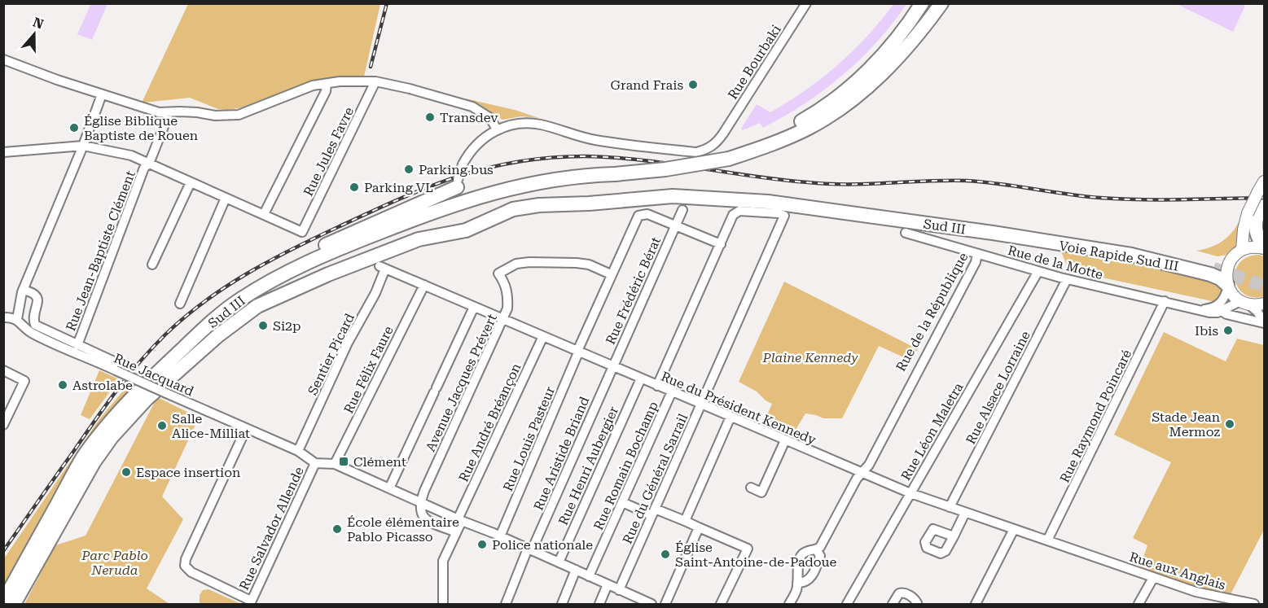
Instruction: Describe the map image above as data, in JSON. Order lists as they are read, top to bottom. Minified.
{"streets":{"highway":["Sud III","Voie Rapide Sud III"],"street":["Rue Bourbaki","Rue Jules Favre","Rue Jean-Baptiste Clément","Rue de la Motte","Rue Frédéric Bérat","Rue de la République","Sentier Picard","Rue Félix Faure","Rue Jacquard","Avenue Jacques Prévert","Rue Alsace Lorraine","Rue du Président Kennedy","Rue Raymond Poincaré","Rue André Bréançon","Rue Léon Maletra","Rue Louis Pasteur","Rue Aristide Briand","Rue Henri Aubergier","Rue Romain Bochamp","Rue du Général Sarrail","Rue Salvador Allende","Rue aux Anglais"]},"crossings":[["Sud III","Voie Rapide Sud III"],["Rue de la Motte","Rue de la République"],["Rue de la Motte","Rue Alsace Lorraine"],["Rue de la Motte","Rue Raymond Poincaré"],["Rue de la Motte","Rue Léon Maletra"],["Rue Frédéric Bérat","Rue du Président Kennedy"],["Rue Frédéric Bérat","Rue Louis Pasteur"],["Rue Frédéric Bérat","Rue Aristide Briand"],["Rue Frédéric Bérat","Rue du Général Sarrail"],["Rue de la République","Rue du Président Kennedy"],["Sentier Picard","Rue Jacquard"],["Sentier Picard","Rue du Président Kennedy"],["Rue Félix Faure","Rue du Président Kennedy"],["Rue Jacquard","Rue Salvador Allende"],["Avenue Jacques Prévert","Rue du Président Kennedy"],["Avenue Jacques Prévert","Rue Louis Pasteur"],["Rue Alsace Lorraine","Rue du Président Kennedy"],["Rue du Président Kennedy","Rue Raymond Poincaré"],["Rue du Président Kennedy","Rue André Bréançon"],["Rue du Président Kennedy","Rue Léon Maletra"],["Rue du Président Kennedy","Rue Louis Pasteur"],["Rue du Président Kennedy","Rue Aristide Briand"],["Rue du Président Kennedy","Rue Henri Aubergier"],["Rue du Président Kennedy","Rue Romain Bochamp"],["Rue du Président Kennedy","Rue du Général Sarrail"],["Rue du Président Kennedy","Rue aux Anglais"]],"parks":["Plaine Kennedy","Parc Pablo Neruda"],"places":{"other":["Grand Frais","Transdev","Église Biblique Baptiste de Rouen","Parking bus","Parking VL","Si2p","Ibis","Astrolabe","Stade Jean Mermoz","Salle Alice-Milliat","Espace insertion","École élémentaire Pablo Picasso","Police nationale","Église Saint-Antoine-de-Padoue"],"transit":["Clément"]},"north":"top"}
